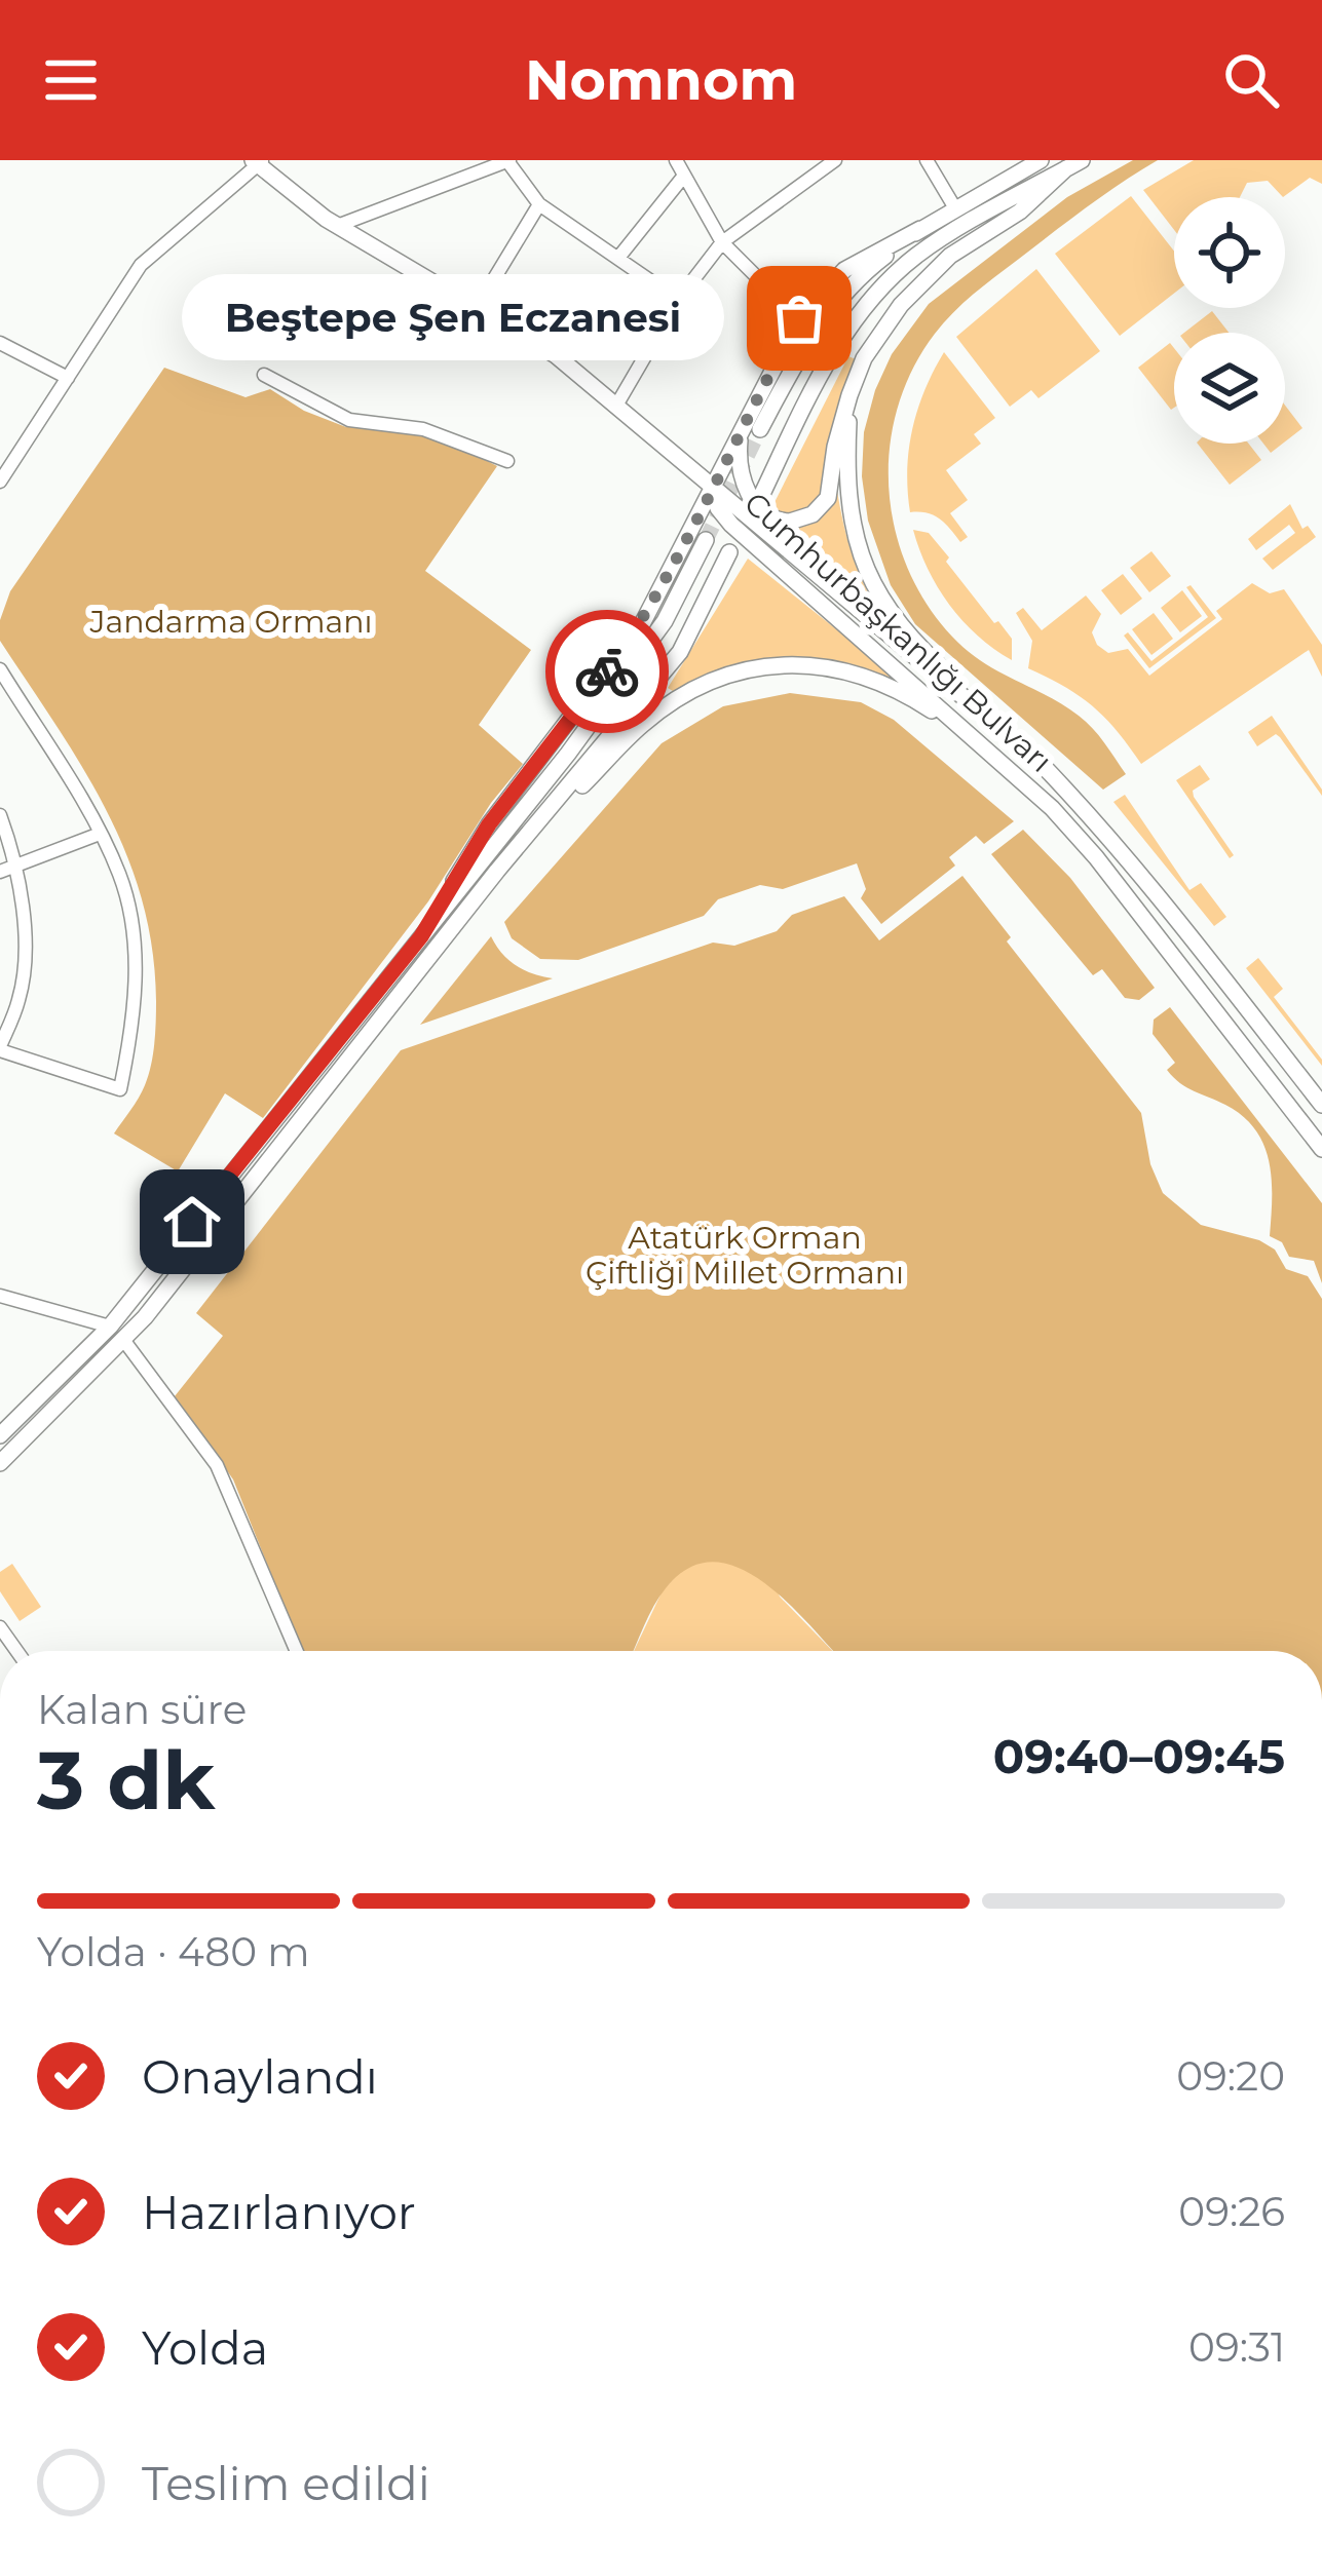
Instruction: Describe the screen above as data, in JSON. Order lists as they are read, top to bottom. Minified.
{"streets":{"main road":["Cumhurbaşkanlığı Bulvarı"]},"parks":["Jandarma Ormanı","Atatürk Orman Çiftliği Millet Ormanı"],"places":["Beştepe Şen Eczanesi"],"page":{"header":"Nomnom","bubble":"Beştepe Şen Eczanesi","heading":["3 dk","Kalan süre","09:40–09:45"],"bar":"Yolda · 480 m","list":[["Onaylandı","09:20"],["Hazırlanıyor","09:26"],["Yolda","09:31"],"Teslim edildi"]}}
